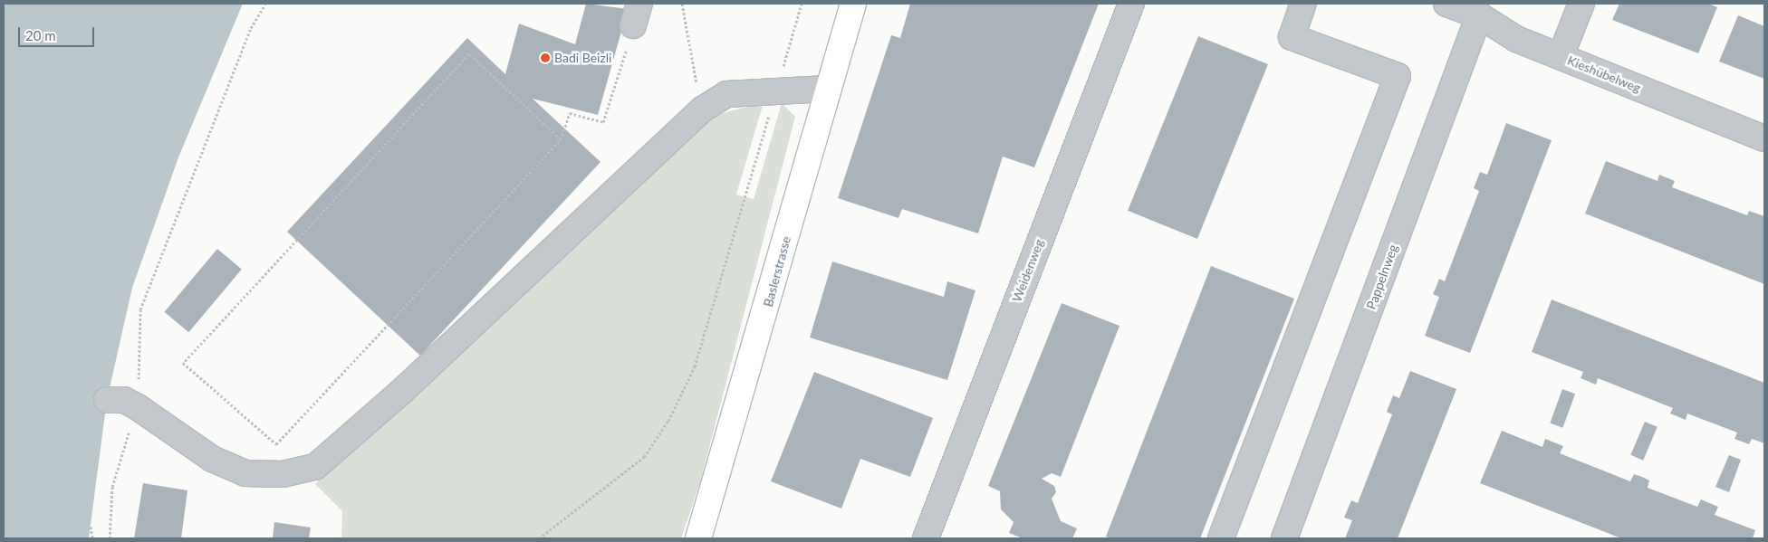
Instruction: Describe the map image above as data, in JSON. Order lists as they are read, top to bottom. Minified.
{"streets":{"main road":["Baslerstrasse"],"street":["Kieshübelweg","Weidenweg","Pappelnweg"]},"crossings":[["Kieshübelweg","Pappelnweg"]],"places":["Badi Beizli"],"scale_bar":"20 m"}
